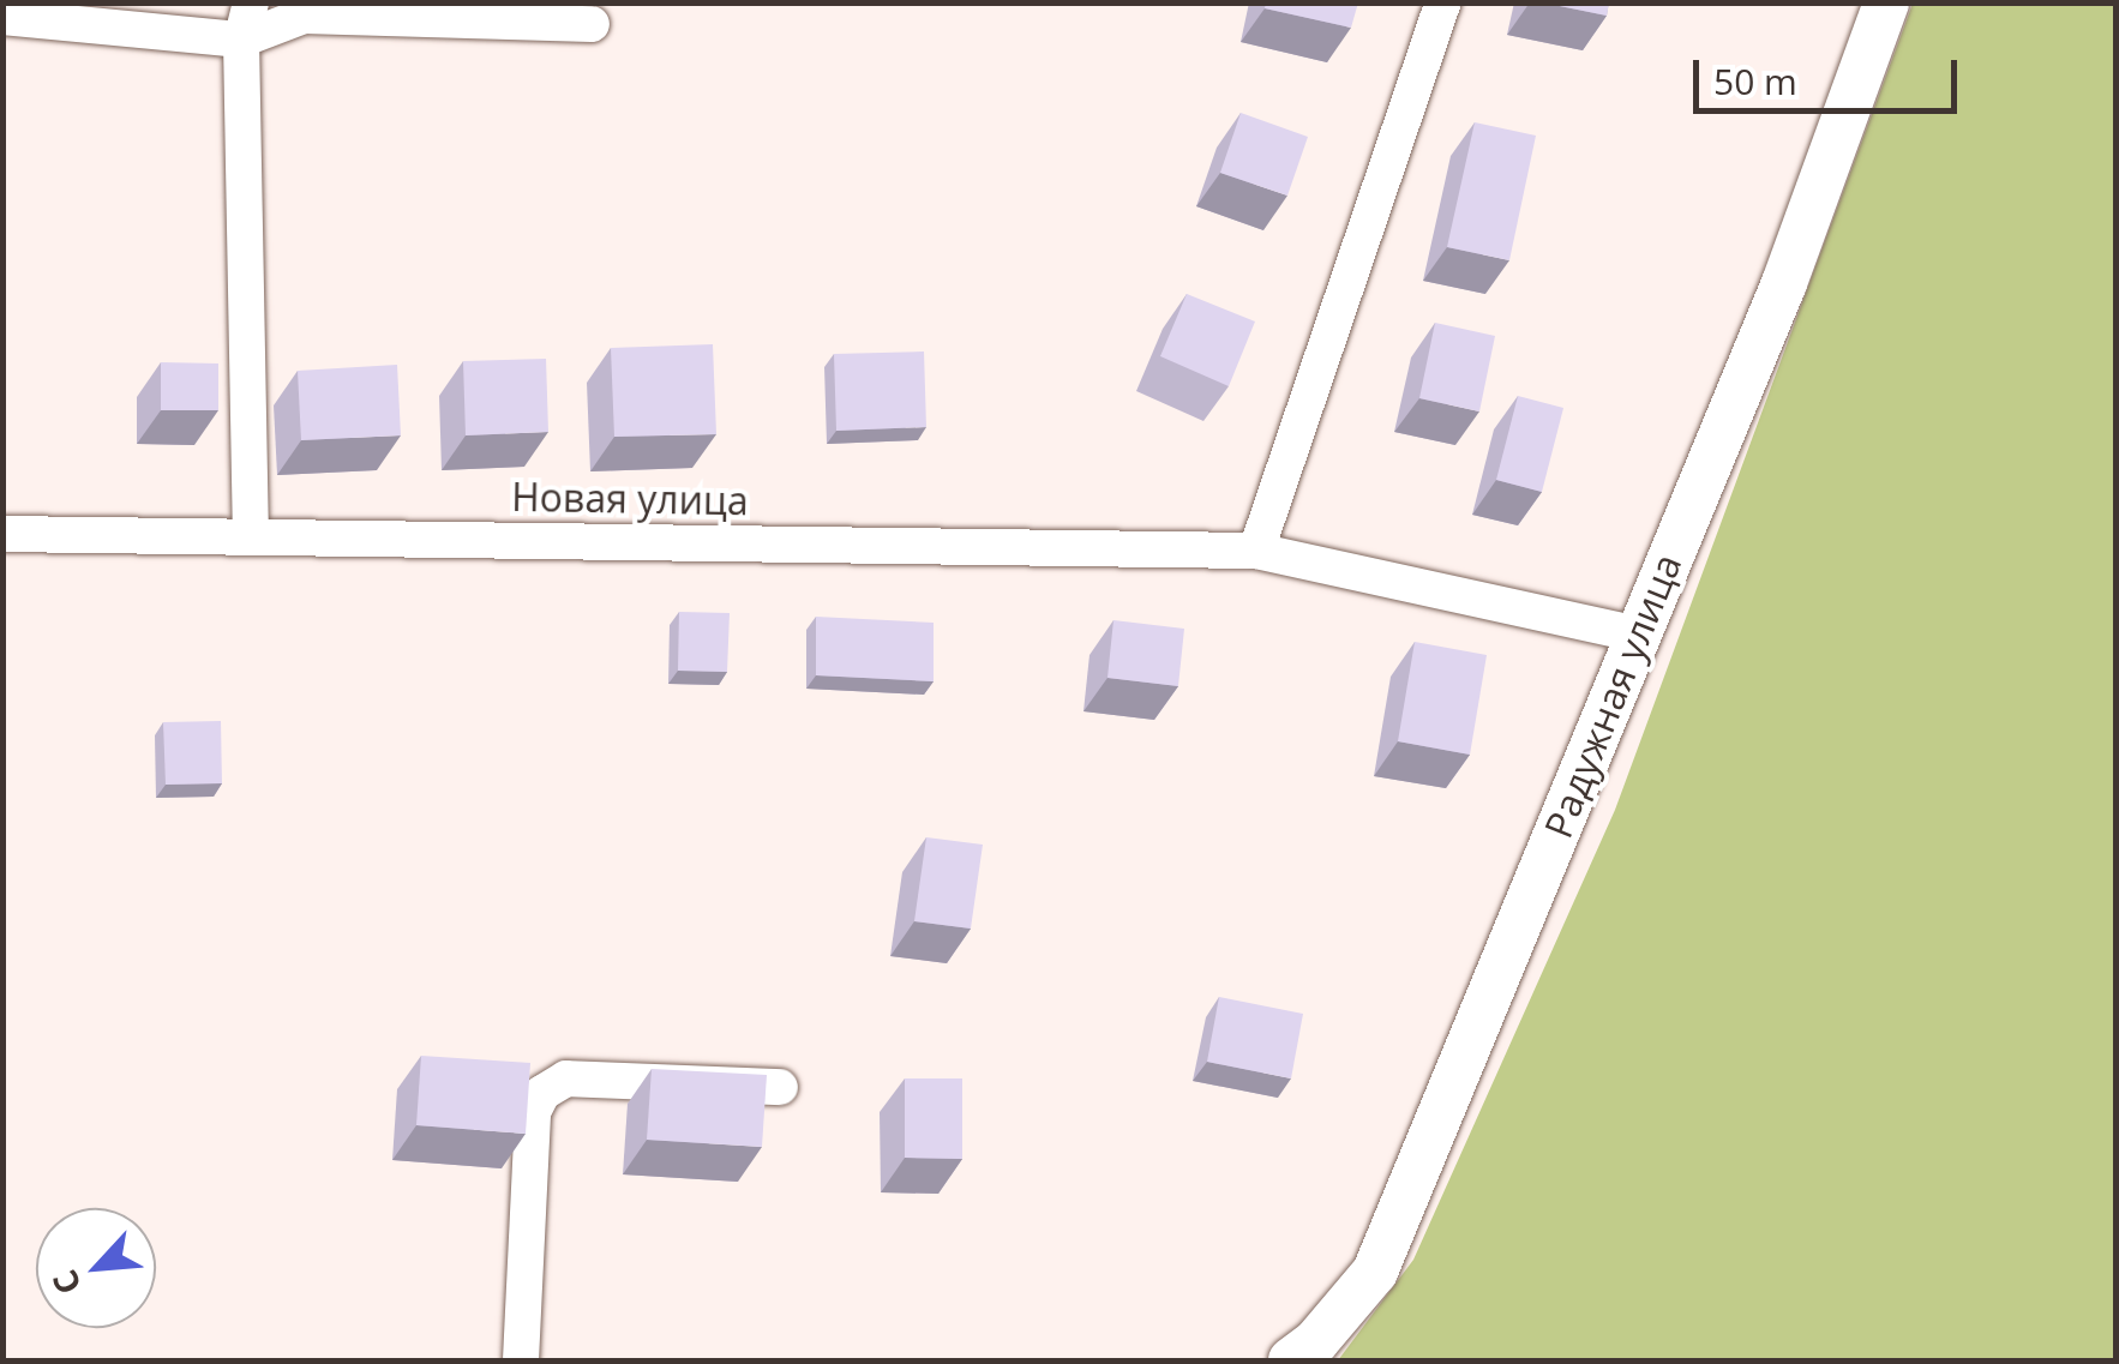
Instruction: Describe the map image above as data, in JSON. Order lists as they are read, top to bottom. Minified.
{"streets":{"main road":["Радужная улица"],"lane":["Новая улица"]},"crossings":[["Новая улица","Радужная улица"]],"scale_bar":"50 m","north":"bottom left"}
